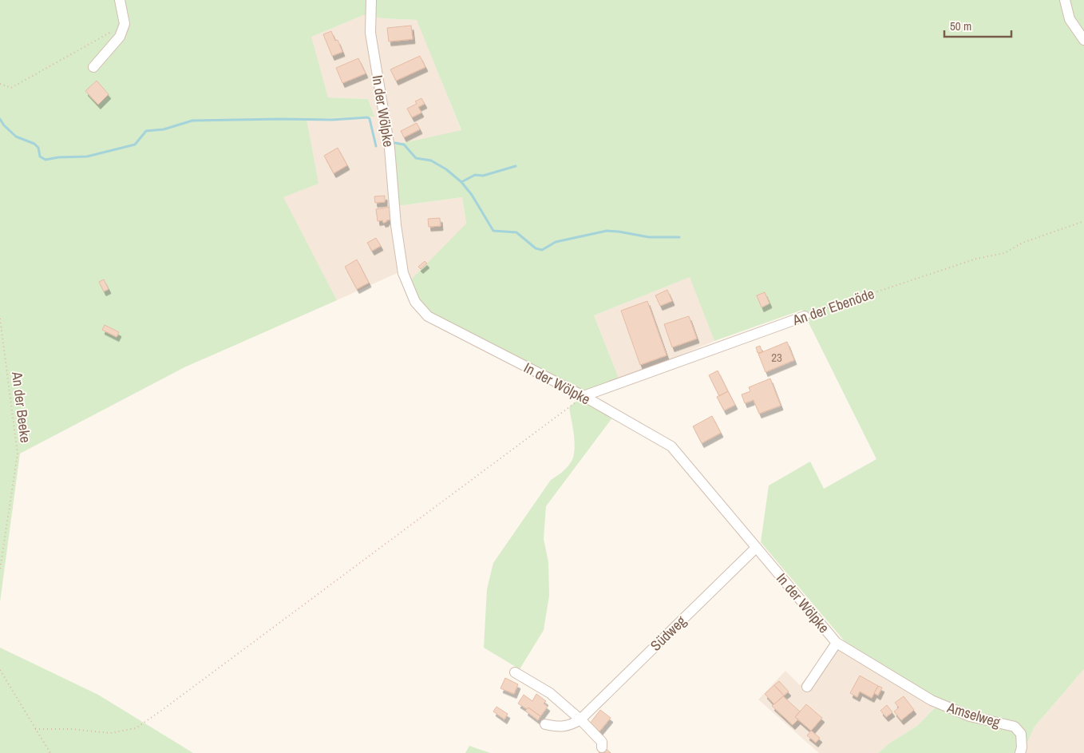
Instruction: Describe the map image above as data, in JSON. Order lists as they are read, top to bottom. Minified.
{"streets":{"street":["In der Wölpke","An der Ebenöde","Südweg","Amselweg"],"path":["An der Beeke"]},"crossings":[["In der Wölpke","An der Ebenöde"],["In der Wölpke","Südweg"],["In der Wölpke","Amselweg"]],"house_numbers":["23"],"scale_bar":"50 m"}
